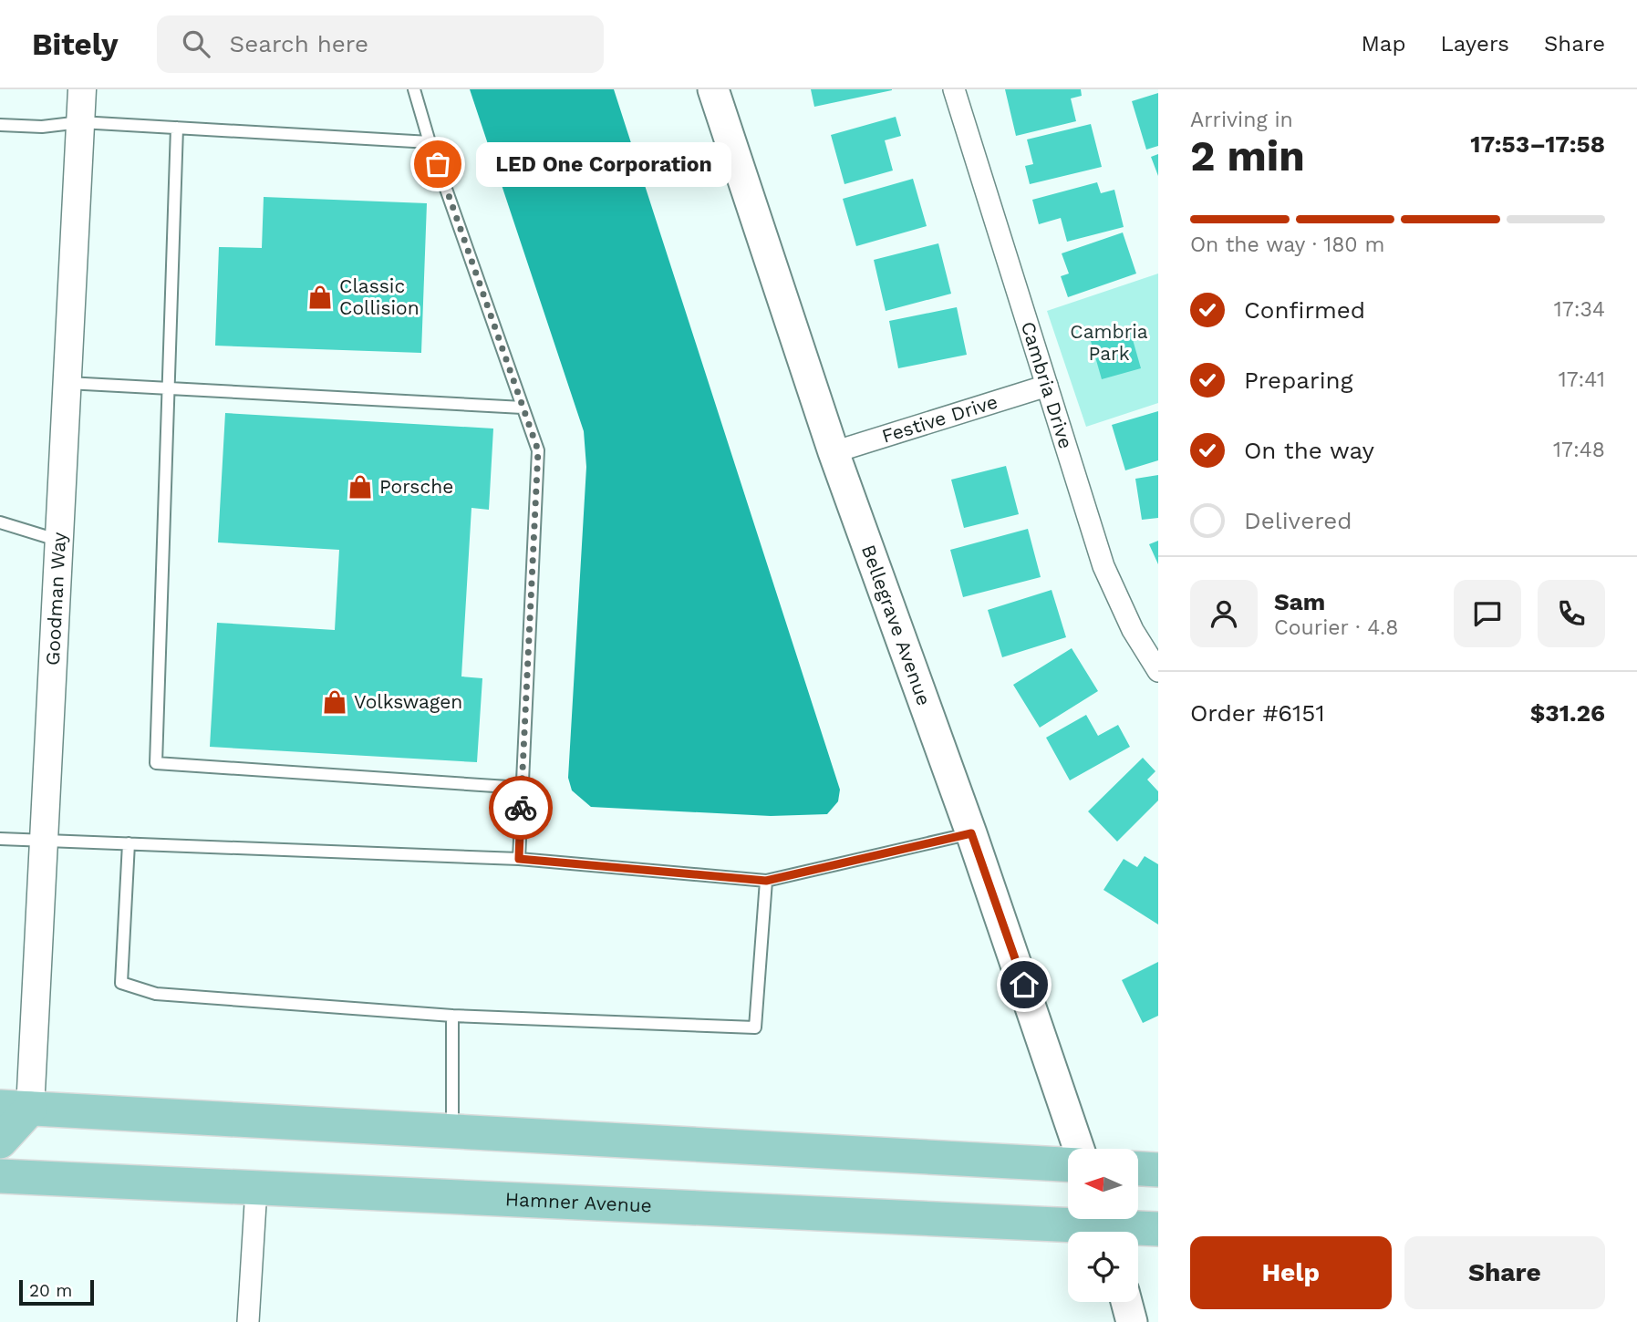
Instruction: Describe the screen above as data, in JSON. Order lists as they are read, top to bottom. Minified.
{"streets":{"main road":["Bellegrave Avenue","Hamner Avenue"],"street":["Cambria Drive","Festive Drive","Goodman Way"]},"crossings":[["Cambria Drive","Festive Drive"],["Festive Drive","Bellegrave Avenue"]],"parks":["Cambria Park"],"places":{"other":["LED One Corporation"],"shop":["Classic Collision","Porsche","Volkswagen"]},"scale_bar":"20 m","north":"left","page":{"header":"Bitely","search":"Search here","nav":["Map","Layers","Share"],"heading":["2 min","Arriving in","17:53–17:58"],"panel":["Sam","Courier · 4.8","Order #6151","$31.26"],"bubble":"LED One Corporation","bar":"On the way · 180 m","list":[["Confirmed","17:34"],["Preparing","17:41"],["On the way","17:48"],"Delivered"],"buttons":["Help","Share"],"scale":"20 m"}}
